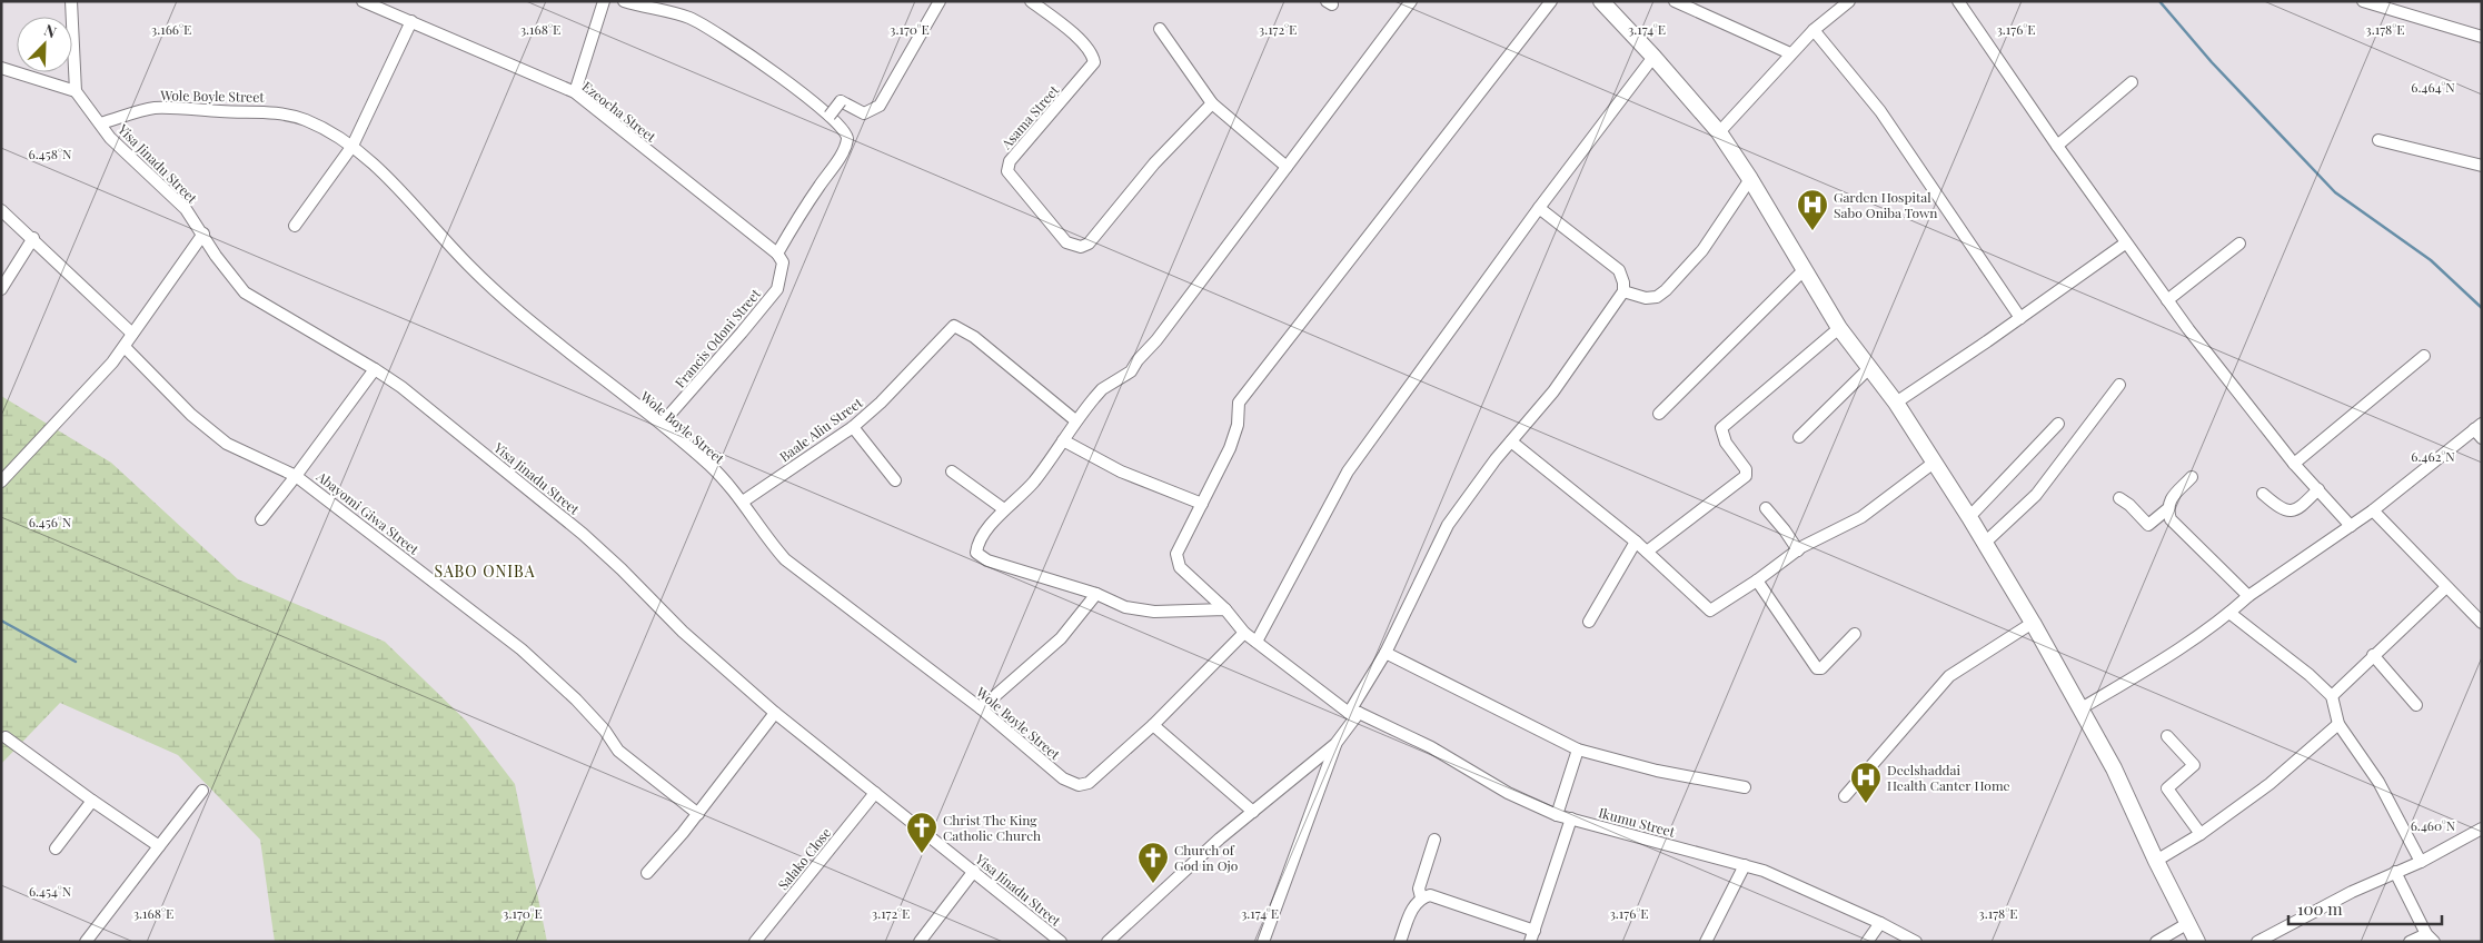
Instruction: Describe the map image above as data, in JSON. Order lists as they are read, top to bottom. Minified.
{"streets":{"street":["Wole Boyle Street","Ezeocha Street","Asama Street","Yisa Jinadu Street","Francis Odoni Street","Baale Aliu Street","Abayomi Giwa Street","Ikumu Street","Salako Close"]},"crossings":[["Wole Boyle Street","Yisa Jinadu Street"],["Wole Boyle Street","Francis Odoni Street"],["Wole Boyle Street","Baale Aliu Street"],["Wole Boyle Street","Ikumu Street"],["Ezeocha Street","Francis Odoni Street"],["Yisa Jinadu Street","Abayomi Giwa Street"],["Yisa Jinadu Street","Salako Close"]],"districts":["SABO ONIBA"],"places":{"hospital":["Garden Hospital Sabo Oniba Town","Deelshaddai Health Canter Home"],"church":["Christ The King Catholic Church","Church of God in Ojo"]},"scale_bar":"100 m","north":"top right","coordinates":["3.166°E","3.168°E","3.170°E","3.172°E","3.174°E","3.176°E","3.178°E","6.464°N","6.458°N","6.462°N","6.456°N","6.460°N","6.454°N"]}
